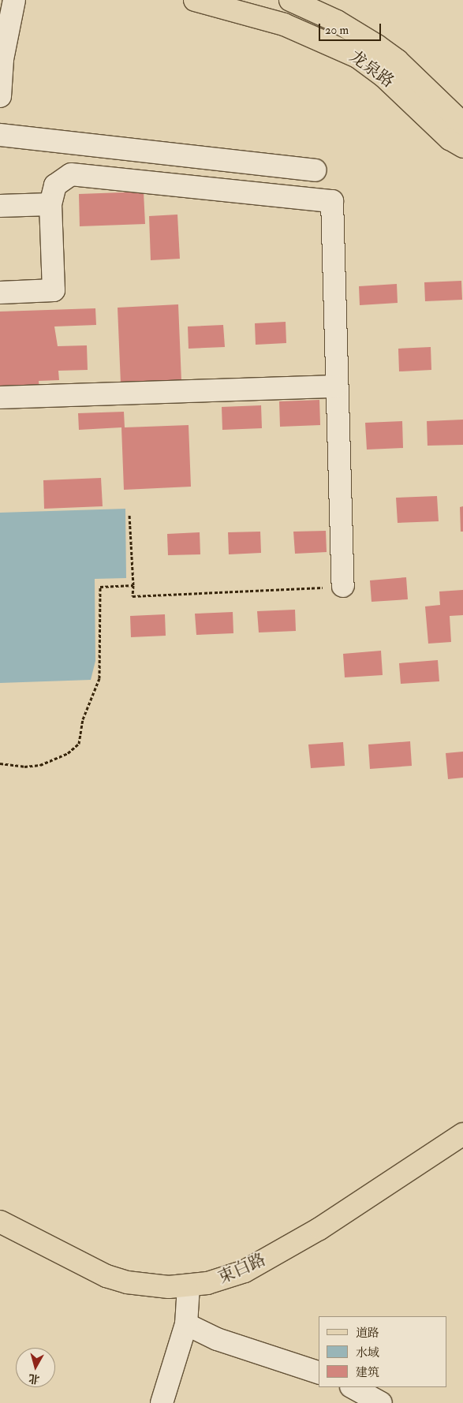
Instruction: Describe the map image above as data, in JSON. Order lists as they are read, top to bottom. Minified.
{"streets":{"main road":["龙泉路","束白路"]},"legend":["道路","水域","建筑"],"scale_bar":"20 m","north":"bottom"}
